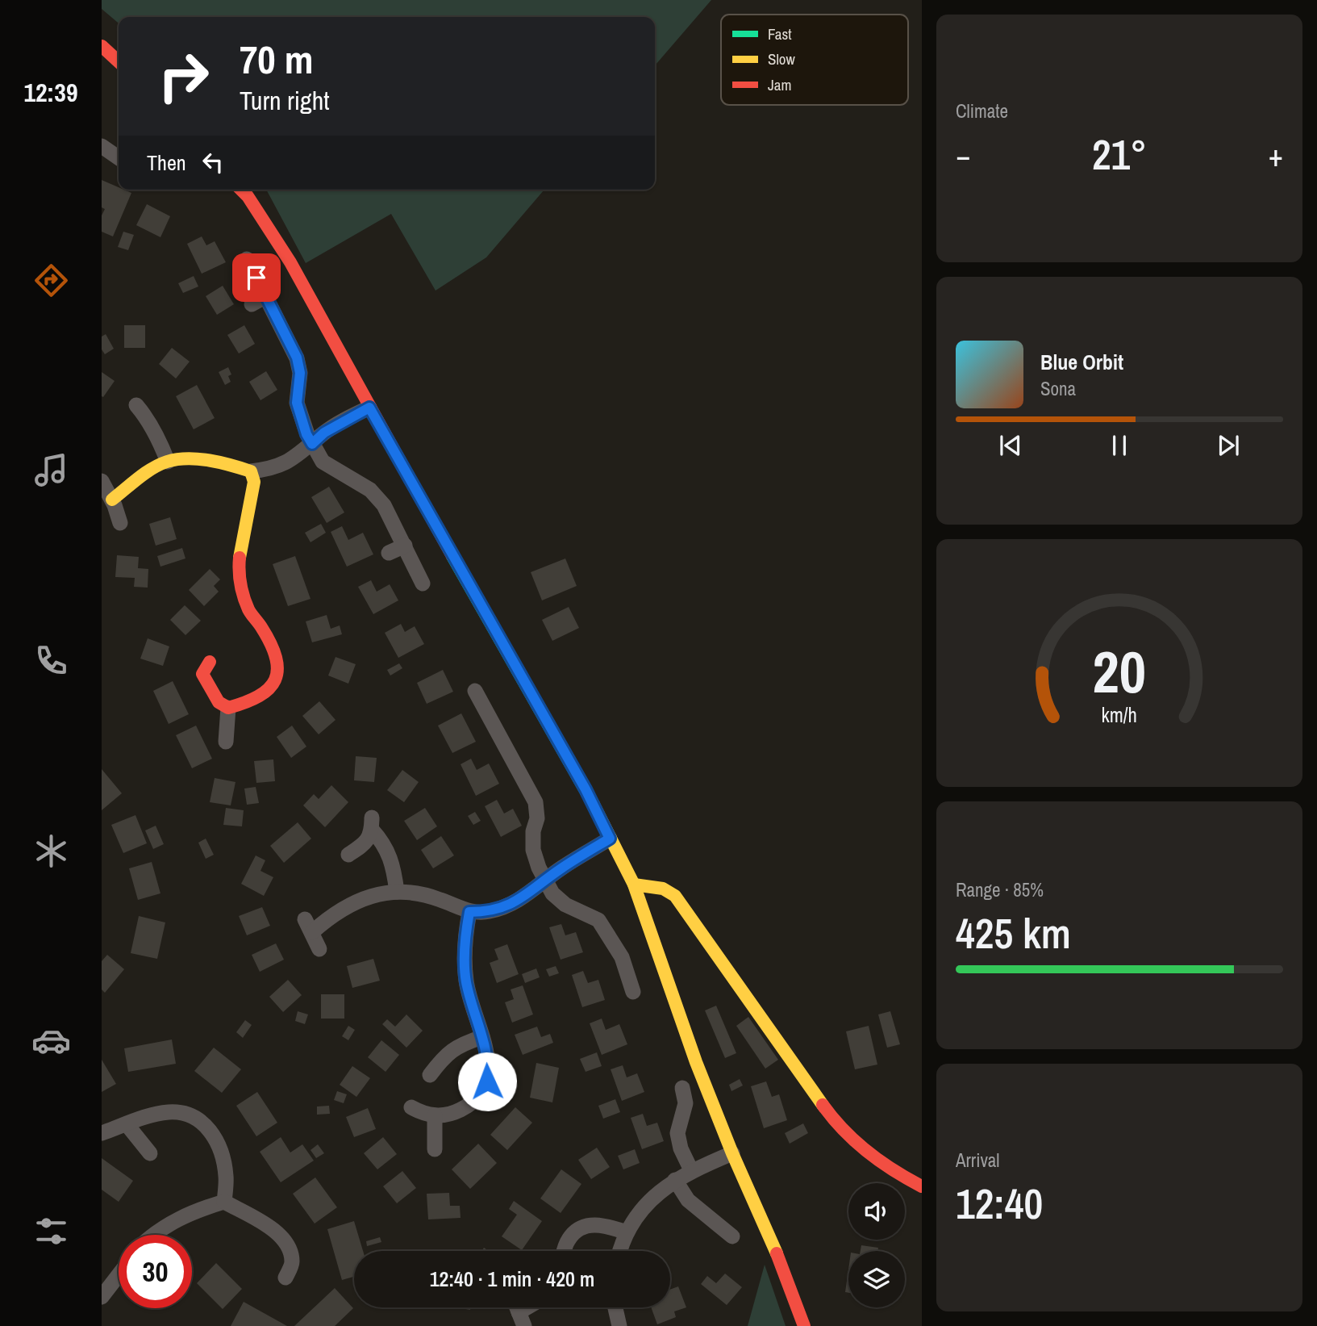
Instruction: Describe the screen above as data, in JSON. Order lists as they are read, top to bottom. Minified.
{"legend":["Fast","Slow","Jam"],"page":{"tabs":"12:39","tile":["Climate",["Range · 85%","425 km"],["Arrival","12:40"]],"turn":["70 m","Turn right"],"heat":["−","21°","+"],"then":"Then","song":["Blue Orbit","Sona"],"limit":"30","trip":"12:40 · 1 min · 420 m","gauge":["20","km/h"]}}
